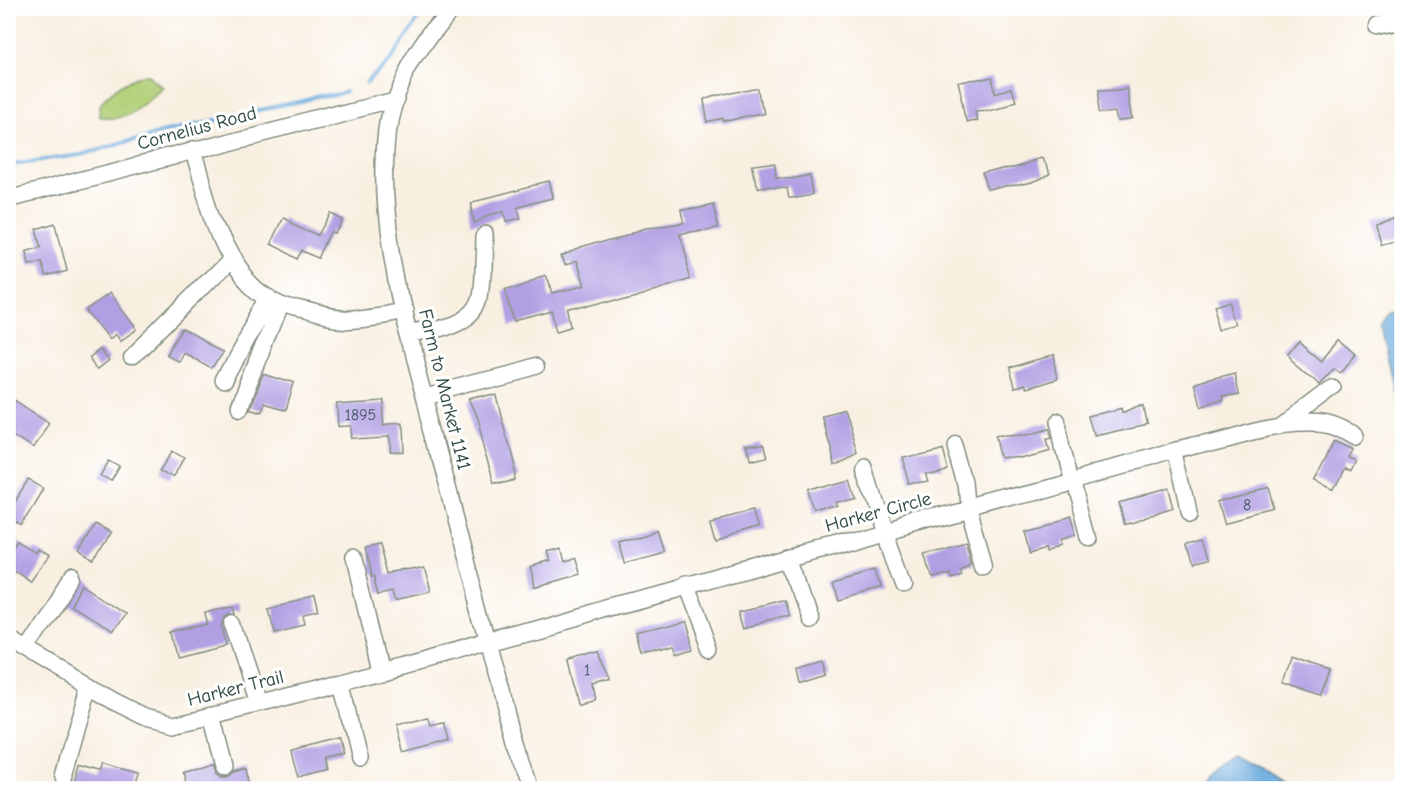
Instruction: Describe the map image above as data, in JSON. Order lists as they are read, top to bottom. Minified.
{"streets":{"street":["Cornelius Road","Farm to Market 1141","Harker Circle","Harker Trail"]},"crossings":[["Cornelius Road","Farm to Market 1141"],["Farm to Market 1141","Harker Circle"],["Farm to Market 1141","Harker Trail"],["Harker Circle","Harker Trail"]],"house_numbers":["1895","8","1"]}
